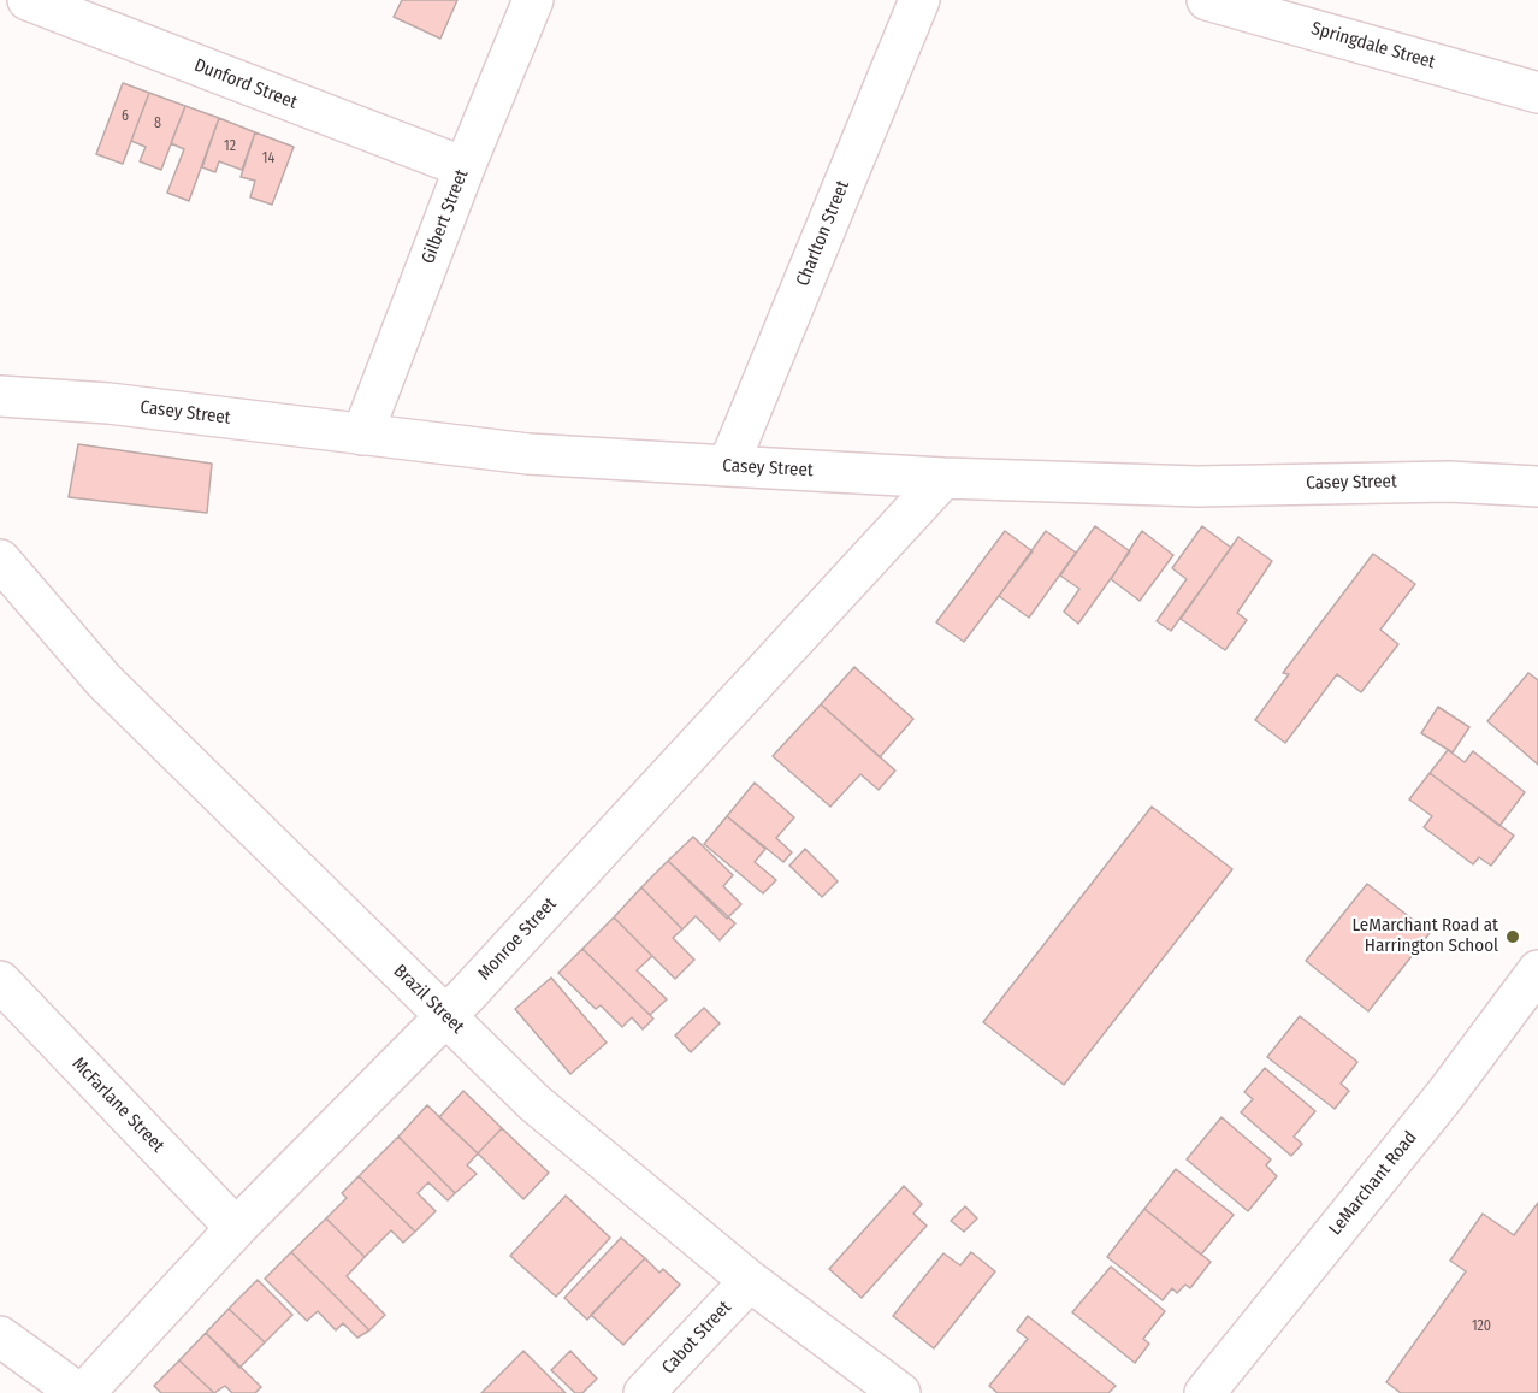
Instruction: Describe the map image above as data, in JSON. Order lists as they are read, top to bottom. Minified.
{"streets":{"street":["Springdale Street","Dunford Street","Gilbert Street","Charlton Street","Casey Street","Monroe Street","Brazil Street","McFarlane Street","LeMarchant Road","Cabot Street"]},"crossings":[["Dunford Street","Gilbert Street"],["Gilbert Street","Casey Street"],["Charlton Street","Casey Street"],["Casey Street","Monroe Street"],["Monroe Street","Brazil Street"],["Monroe Street","McFarlane Street"],["Brazil Street","Cabot Street"]],"places":["LeMarchant Road at Harrington School"],"house_numbers":["6","8","12","14","120"]}
